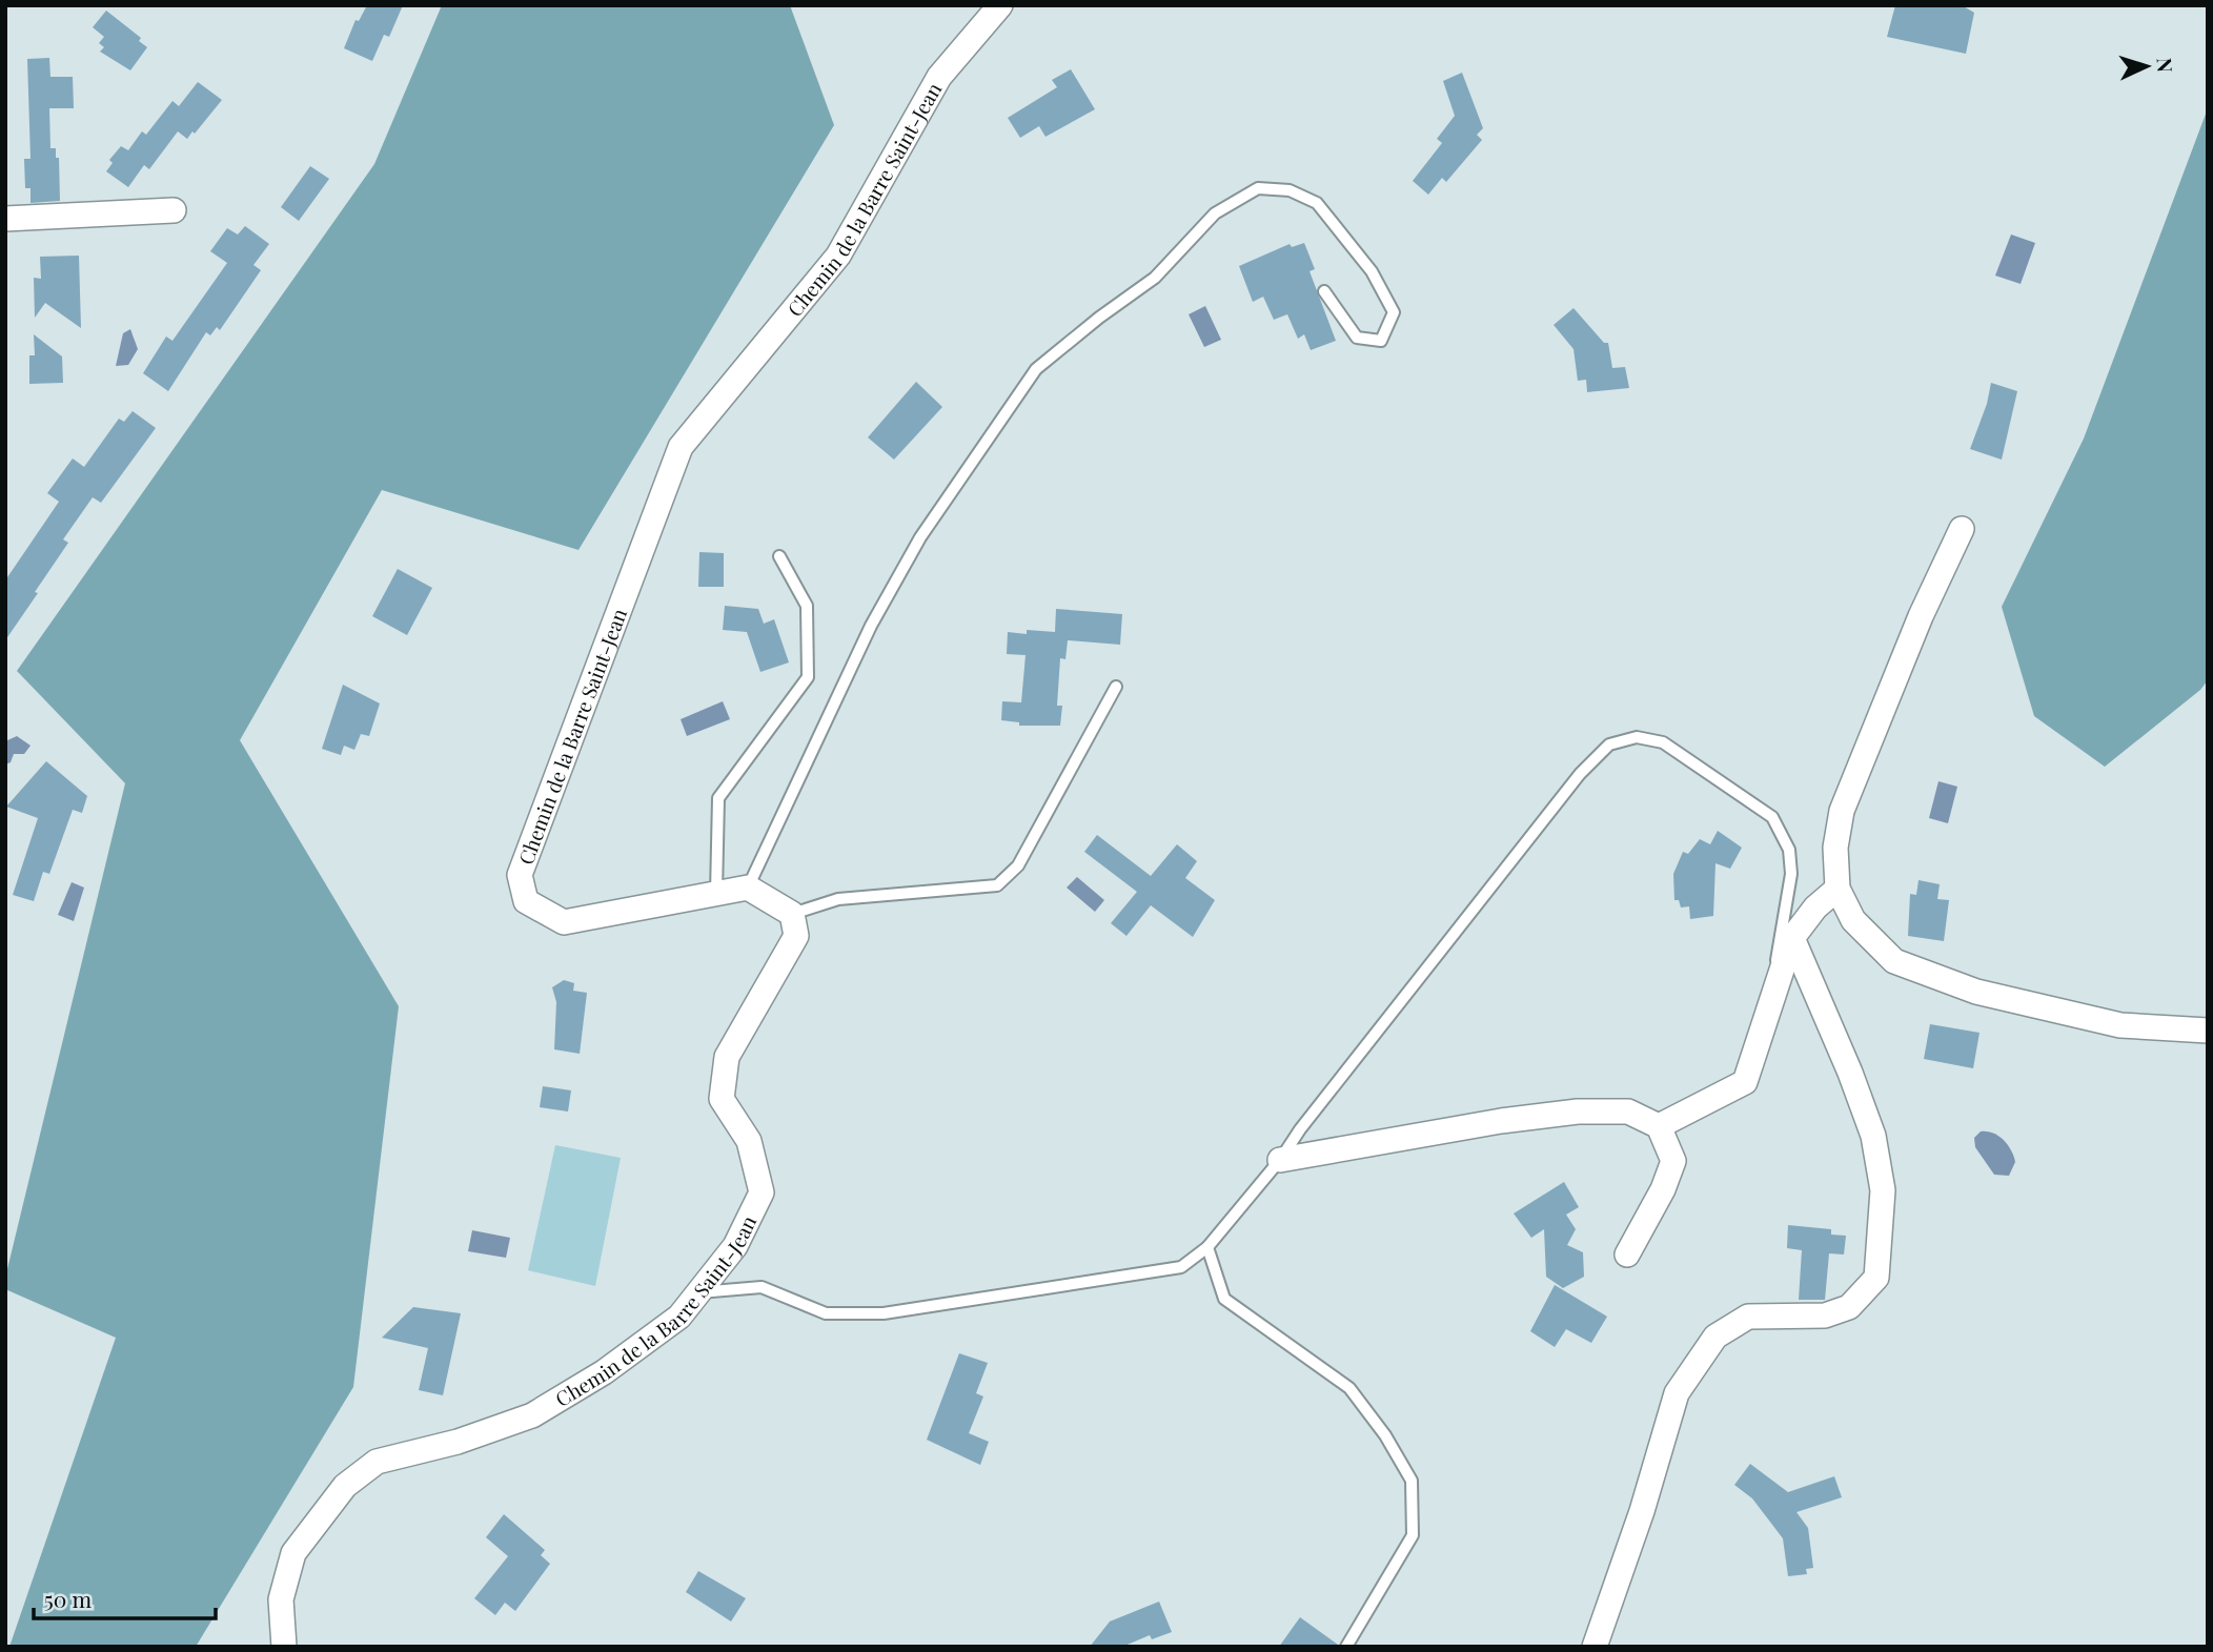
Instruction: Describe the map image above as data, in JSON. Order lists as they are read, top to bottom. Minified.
{"streets":{"street":["Chemin de la Barre Saint-Jean"]},"scale_bar":"50 m","north":"right"}
